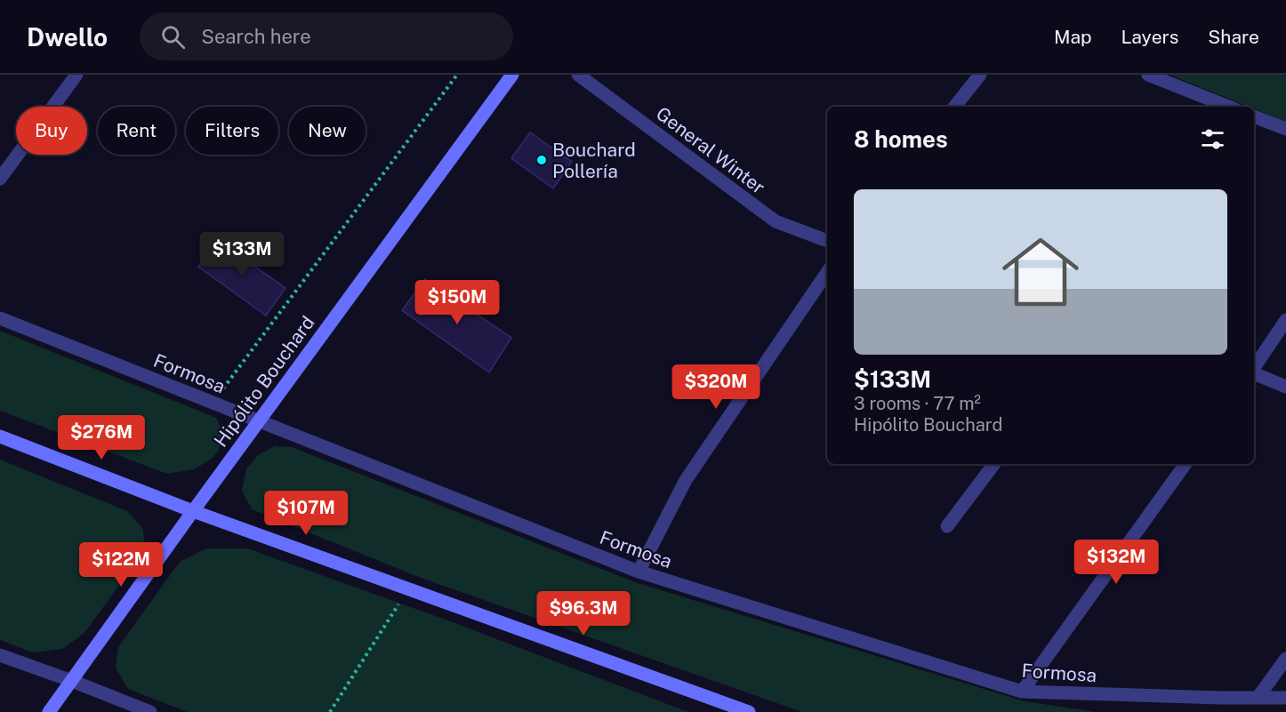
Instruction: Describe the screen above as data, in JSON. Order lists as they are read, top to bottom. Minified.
{"streets":{"main road":["Hipólito Bouchard"],"street":["General Winter","Formosa"]},"crossings":[["Formosa","Hipólito Bouchard"]],"places":["Bouchard Pollería"],"page":{"header":"Dwello","search":"Search here","nav":["Map","Layers","Share"],"chip":["Buy","Rent","Filters","New"],"heading":"8 homes","list":[{"name":"$133M","note":"3 rooms · 77 m² · Hipólito Bouchard"}],"price":["$133M","$150M","$320M","$276M","$107M","$132M","$122M","$96.3M"]}}
